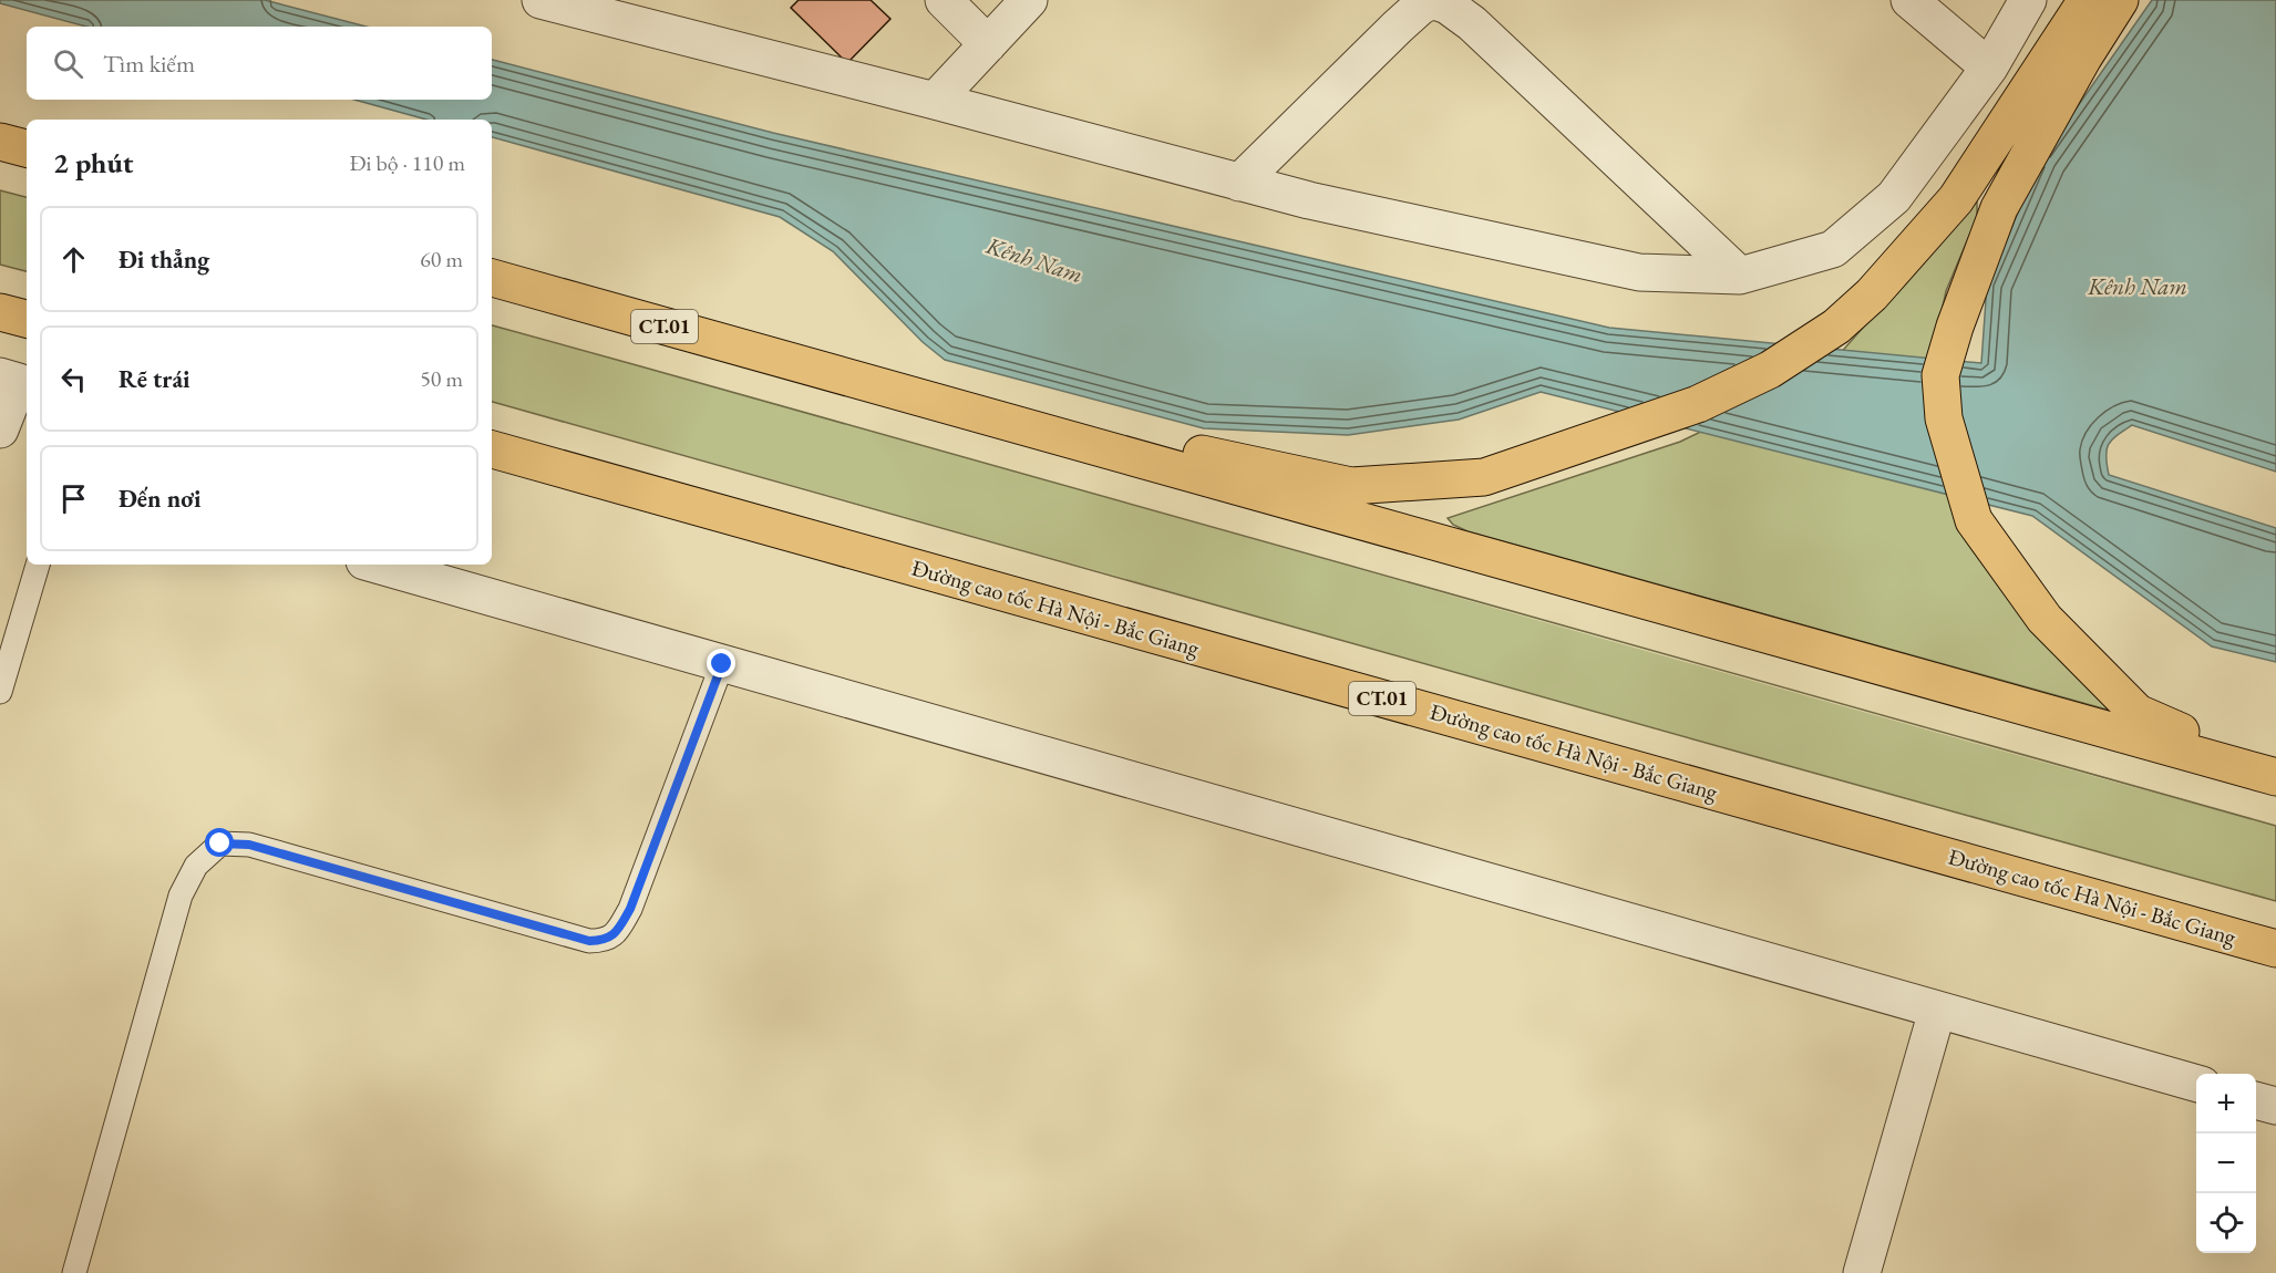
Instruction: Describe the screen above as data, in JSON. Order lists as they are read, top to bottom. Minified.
{"streets":{"highway":["CT.01","Đường cao tốc Hà Nội - Bắc Giang"]},"water":["Kênh Nam"],"page":{"search":"Tìm kiếm","heading":["2 phút","Đi bộ · 110 m"],"list":[["Đi thẳng","60 m"],["Rẽ trái","50 m"],"Đến nơi"],"map_buttons":["+","−"]}}
